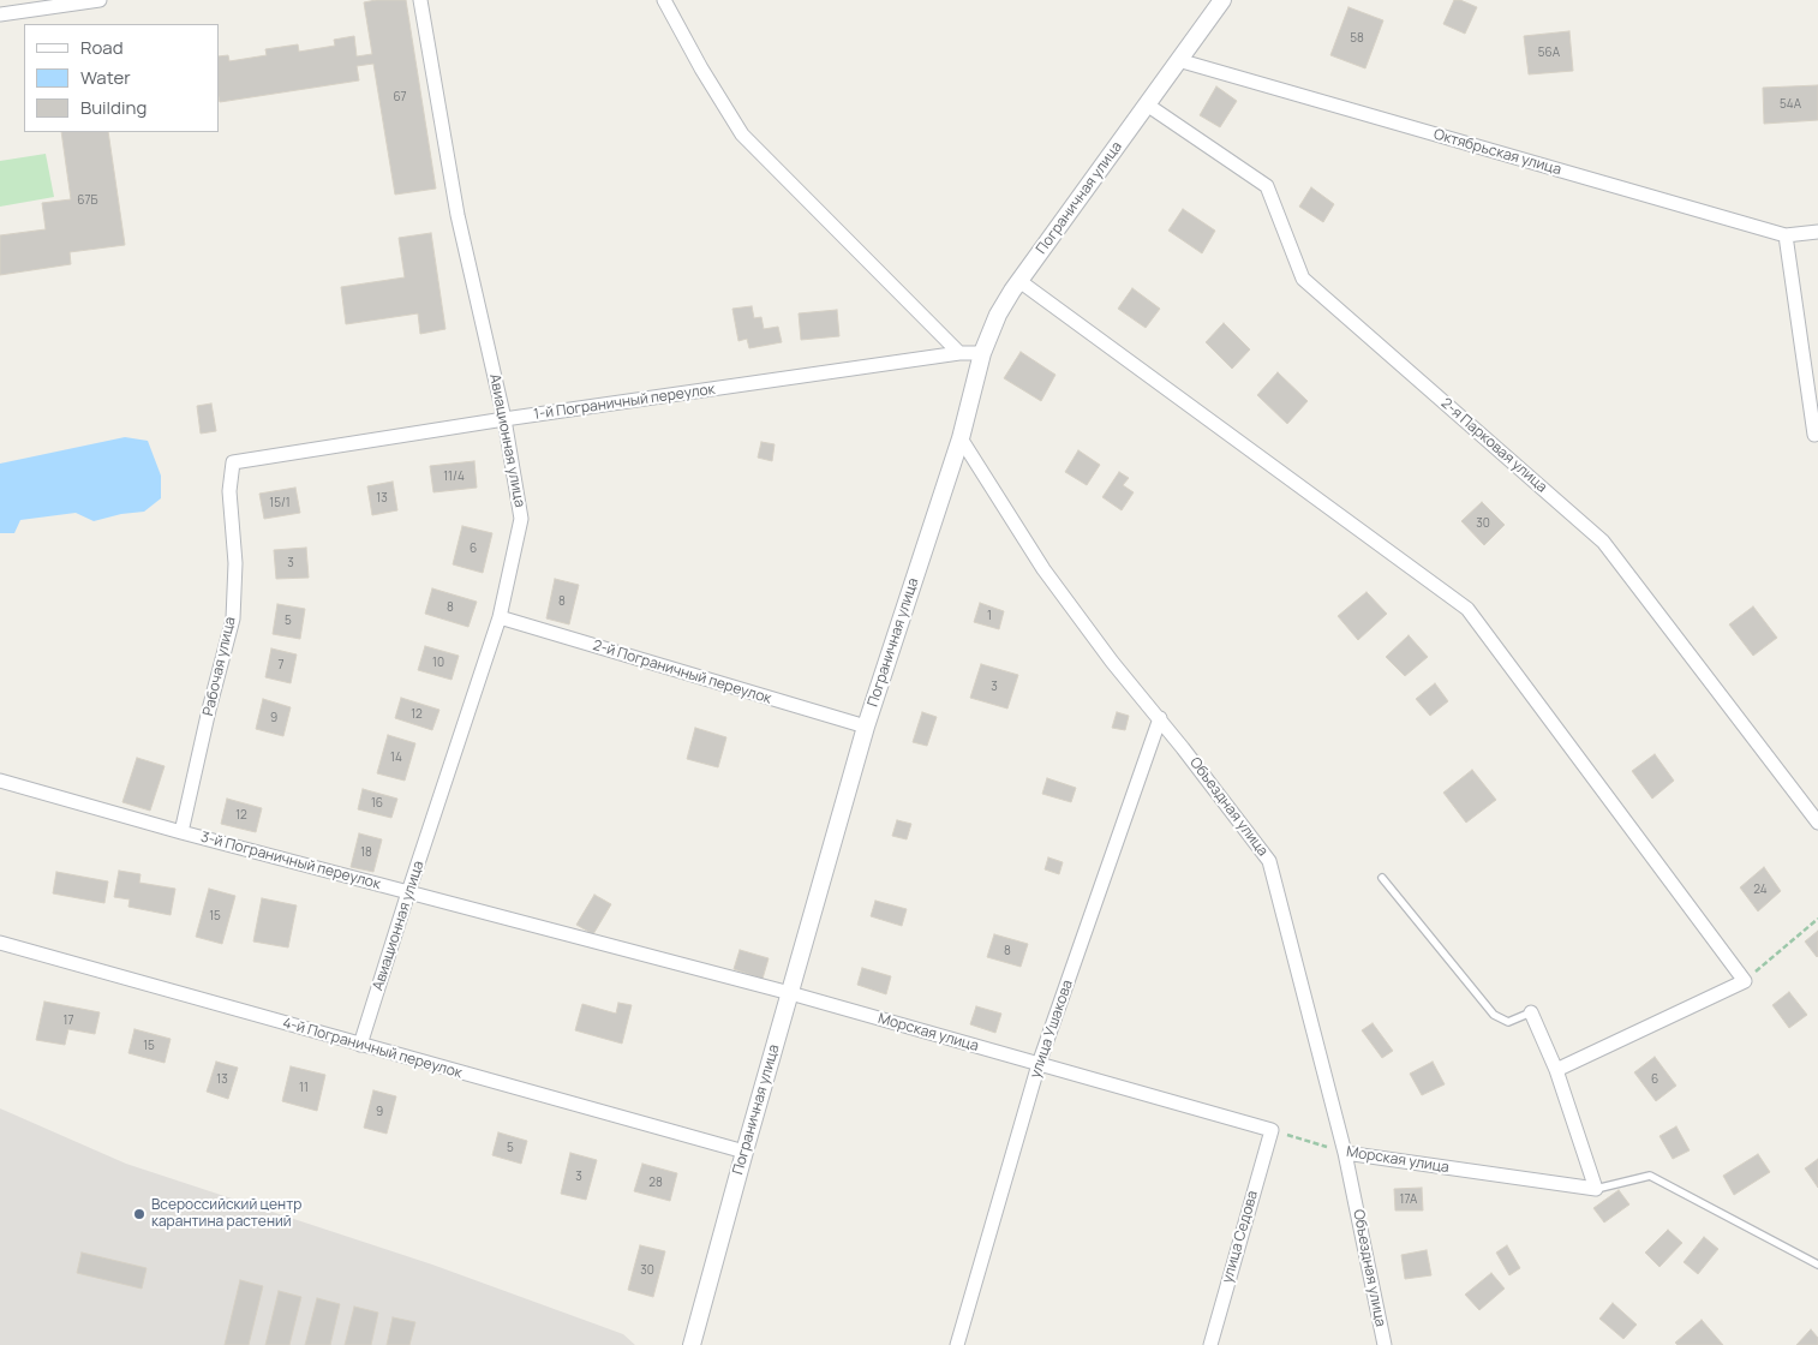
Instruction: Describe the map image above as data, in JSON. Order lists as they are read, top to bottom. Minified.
{"streets":{"street":["Октябрьская улица","Пограничная улица","1-й Пограничный переулок","Авиационная улица","2-я Парковая улица","Рабочая улица","2-й Пограничный переулок","Объездная улица","3-й Пограничный переулок","улица Ушакова","Морская улица","4-й Пограничный переулок","улица Седова"]},"crossings":[["Октябрьская улица","Пограничная улица"],["Пограничная улица","1-й Пограничный переулок"],["Пограничная улица","2-я Парковая улица"],["Пограничная улица","2-й Пограничный переулок"],["Пограничная улица","Объездная улица"],["Пограничная улица","3-й Пограничный переулок"],["Пограничная улица","Морская улица"],["Пограничная улица","4-й Пограничный переулок"],["1-й Пограничный переулок","Авиационная улица"],["1-й Пограничный переулок","Рабочая улица"],["Авиационная улица","2-й Пограничный переулок"],["Авиационная улица","3-й Пограничный переулок"],["Авиационная улица","4-й Пограничный переулок"],["Рабочая улица","3-й Пограничный переулок"],["Объездная улица","улица Ушакова"],["Объездная улица","Морская улица"],["3-й Пограничный переулок","Морская улица"],["улица Ушакова","Морская улица"],["Морская улица","улица Седова"]],"places":["Всероссийский центр карантина растений"],"house_numbers":["58","56А","67","54А","67Б","11/4","13","15/1","30","6","3","8","8","1","5","10","7","3","12","9","14","16","12","18","24","15","8","17","15","13","6","11","9","5","3","28","17А","30"],"legend":["Road","Water","Building"]}
